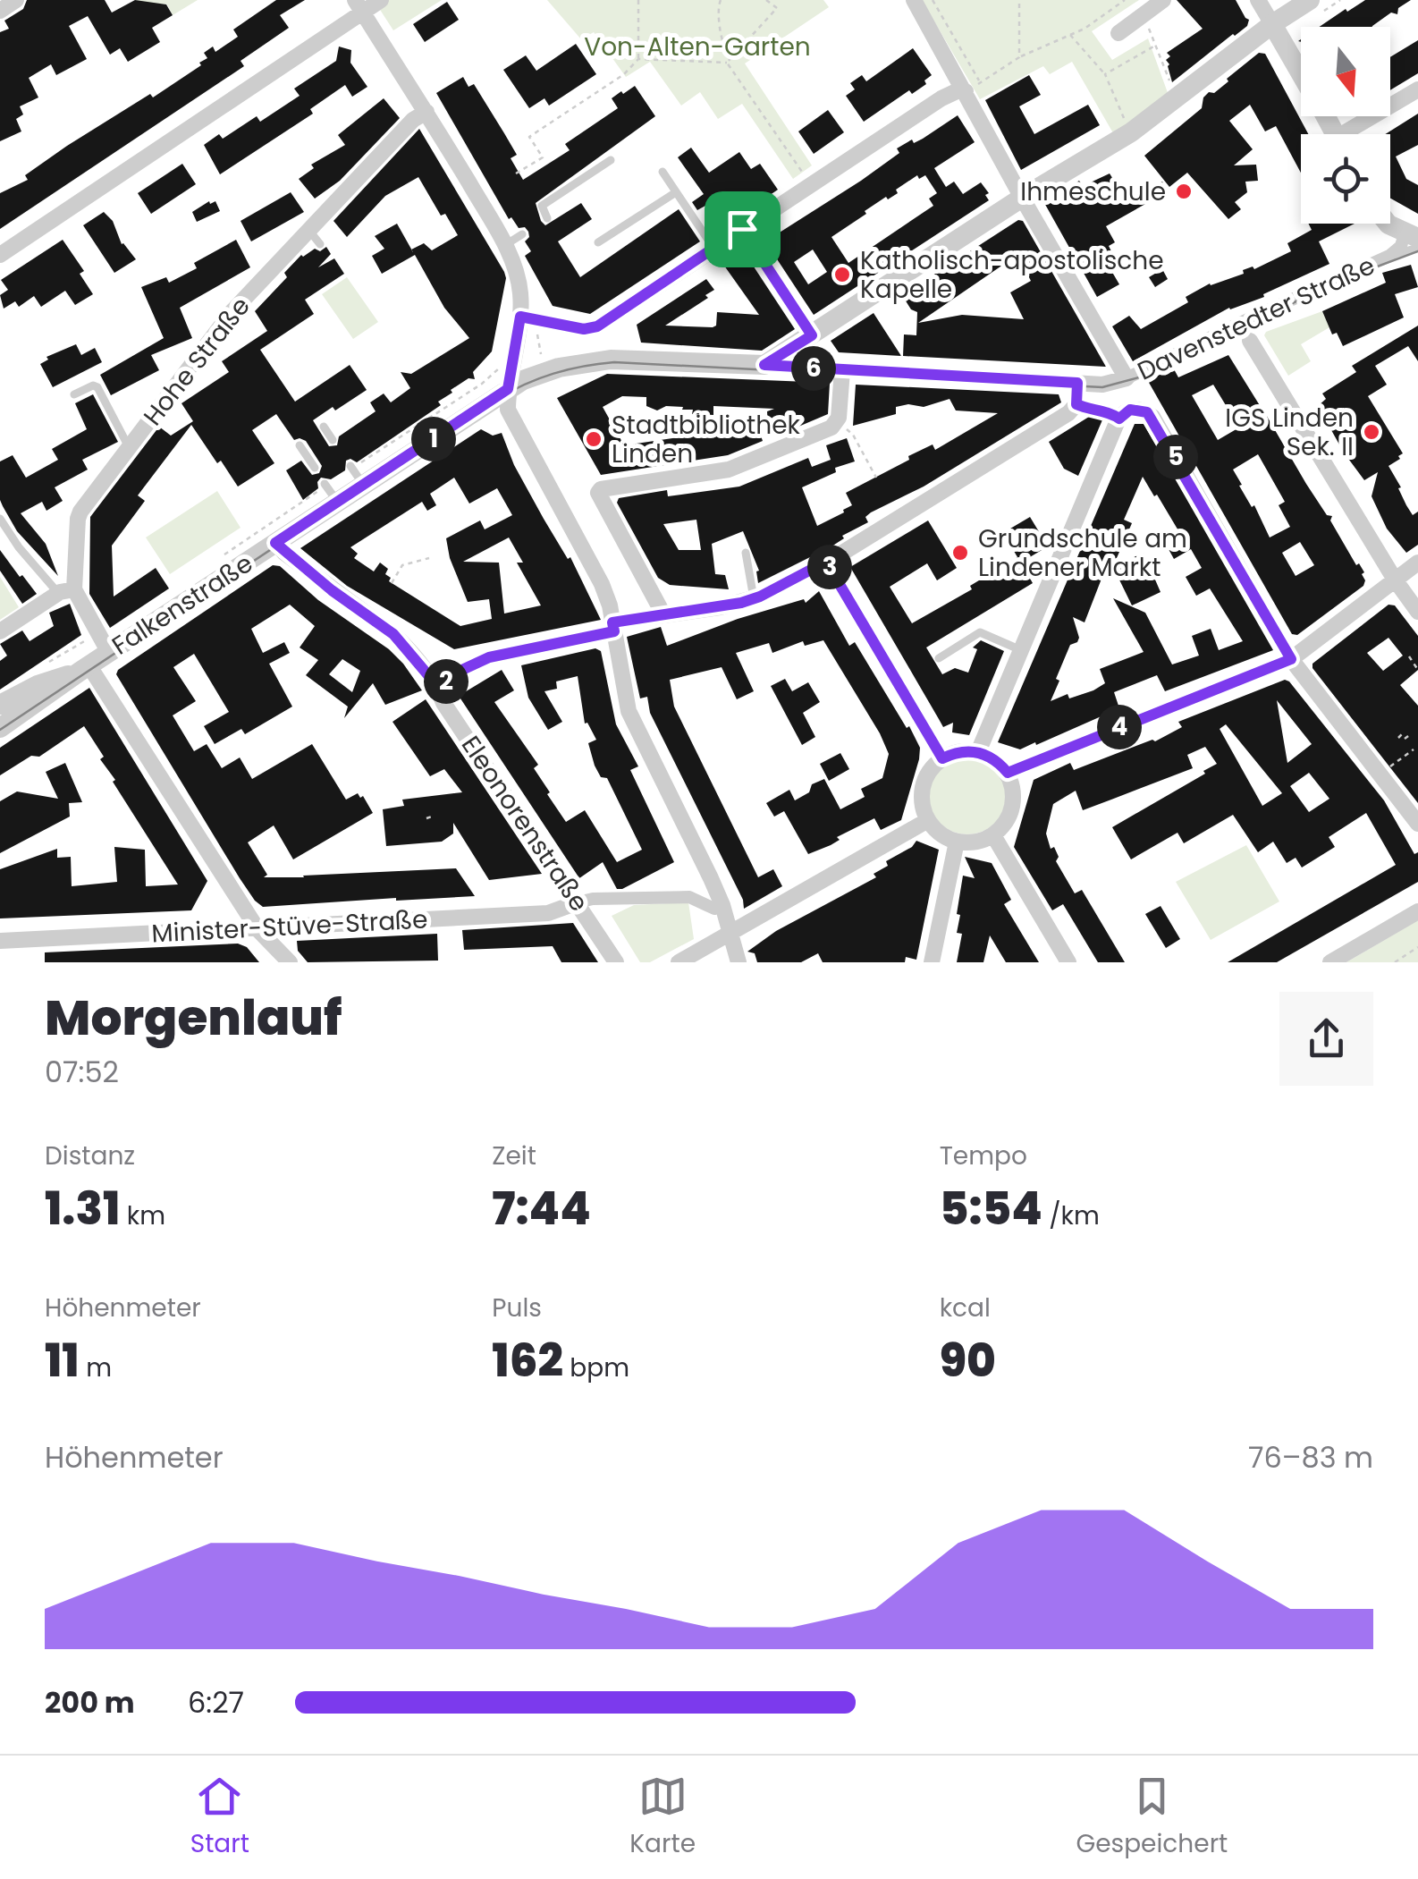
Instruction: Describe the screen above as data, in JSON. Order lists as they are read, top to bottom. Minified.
{"streets":{"street":["Davenstedter Straße","Hohe Straße","Falkenstraße","Eleonorenstraße","Minister-Stüve-Straße"]},"crossings":[["Davenstedter Straße","Falkenstraße"],["Hohe Straße","Falkenstraße"],["Falkenstraße","Eleonorenstraße"],["Eleonorenstraße","Minister-Stüve-Straße"]],"parks":["Von-Alten-Garten"],"places":["Ihmeschule","Katholisch-apostolische Kapelle","IGS Linden Sek. II","Stadtbibliothek Linden","Grundschule am Lindener Markt"],"north":"bottom","page":{"pins":["6","1","5","3","2","4"],"heading":["Morgenlauf","07:52"],"stats":[["Distanz","1.31 km"],["Zeit","7:44"],["Tempo","5:54 /km"],["Höhenmeter","11 m"],["Puls","162 bpm"],["kcal","90"]],"chart":["Höhenmeter","76–83 m"],"list":[{"name":"200 m","note":"6:27"}],"tabs":["Start","Karte","Gespeichert"]}}
